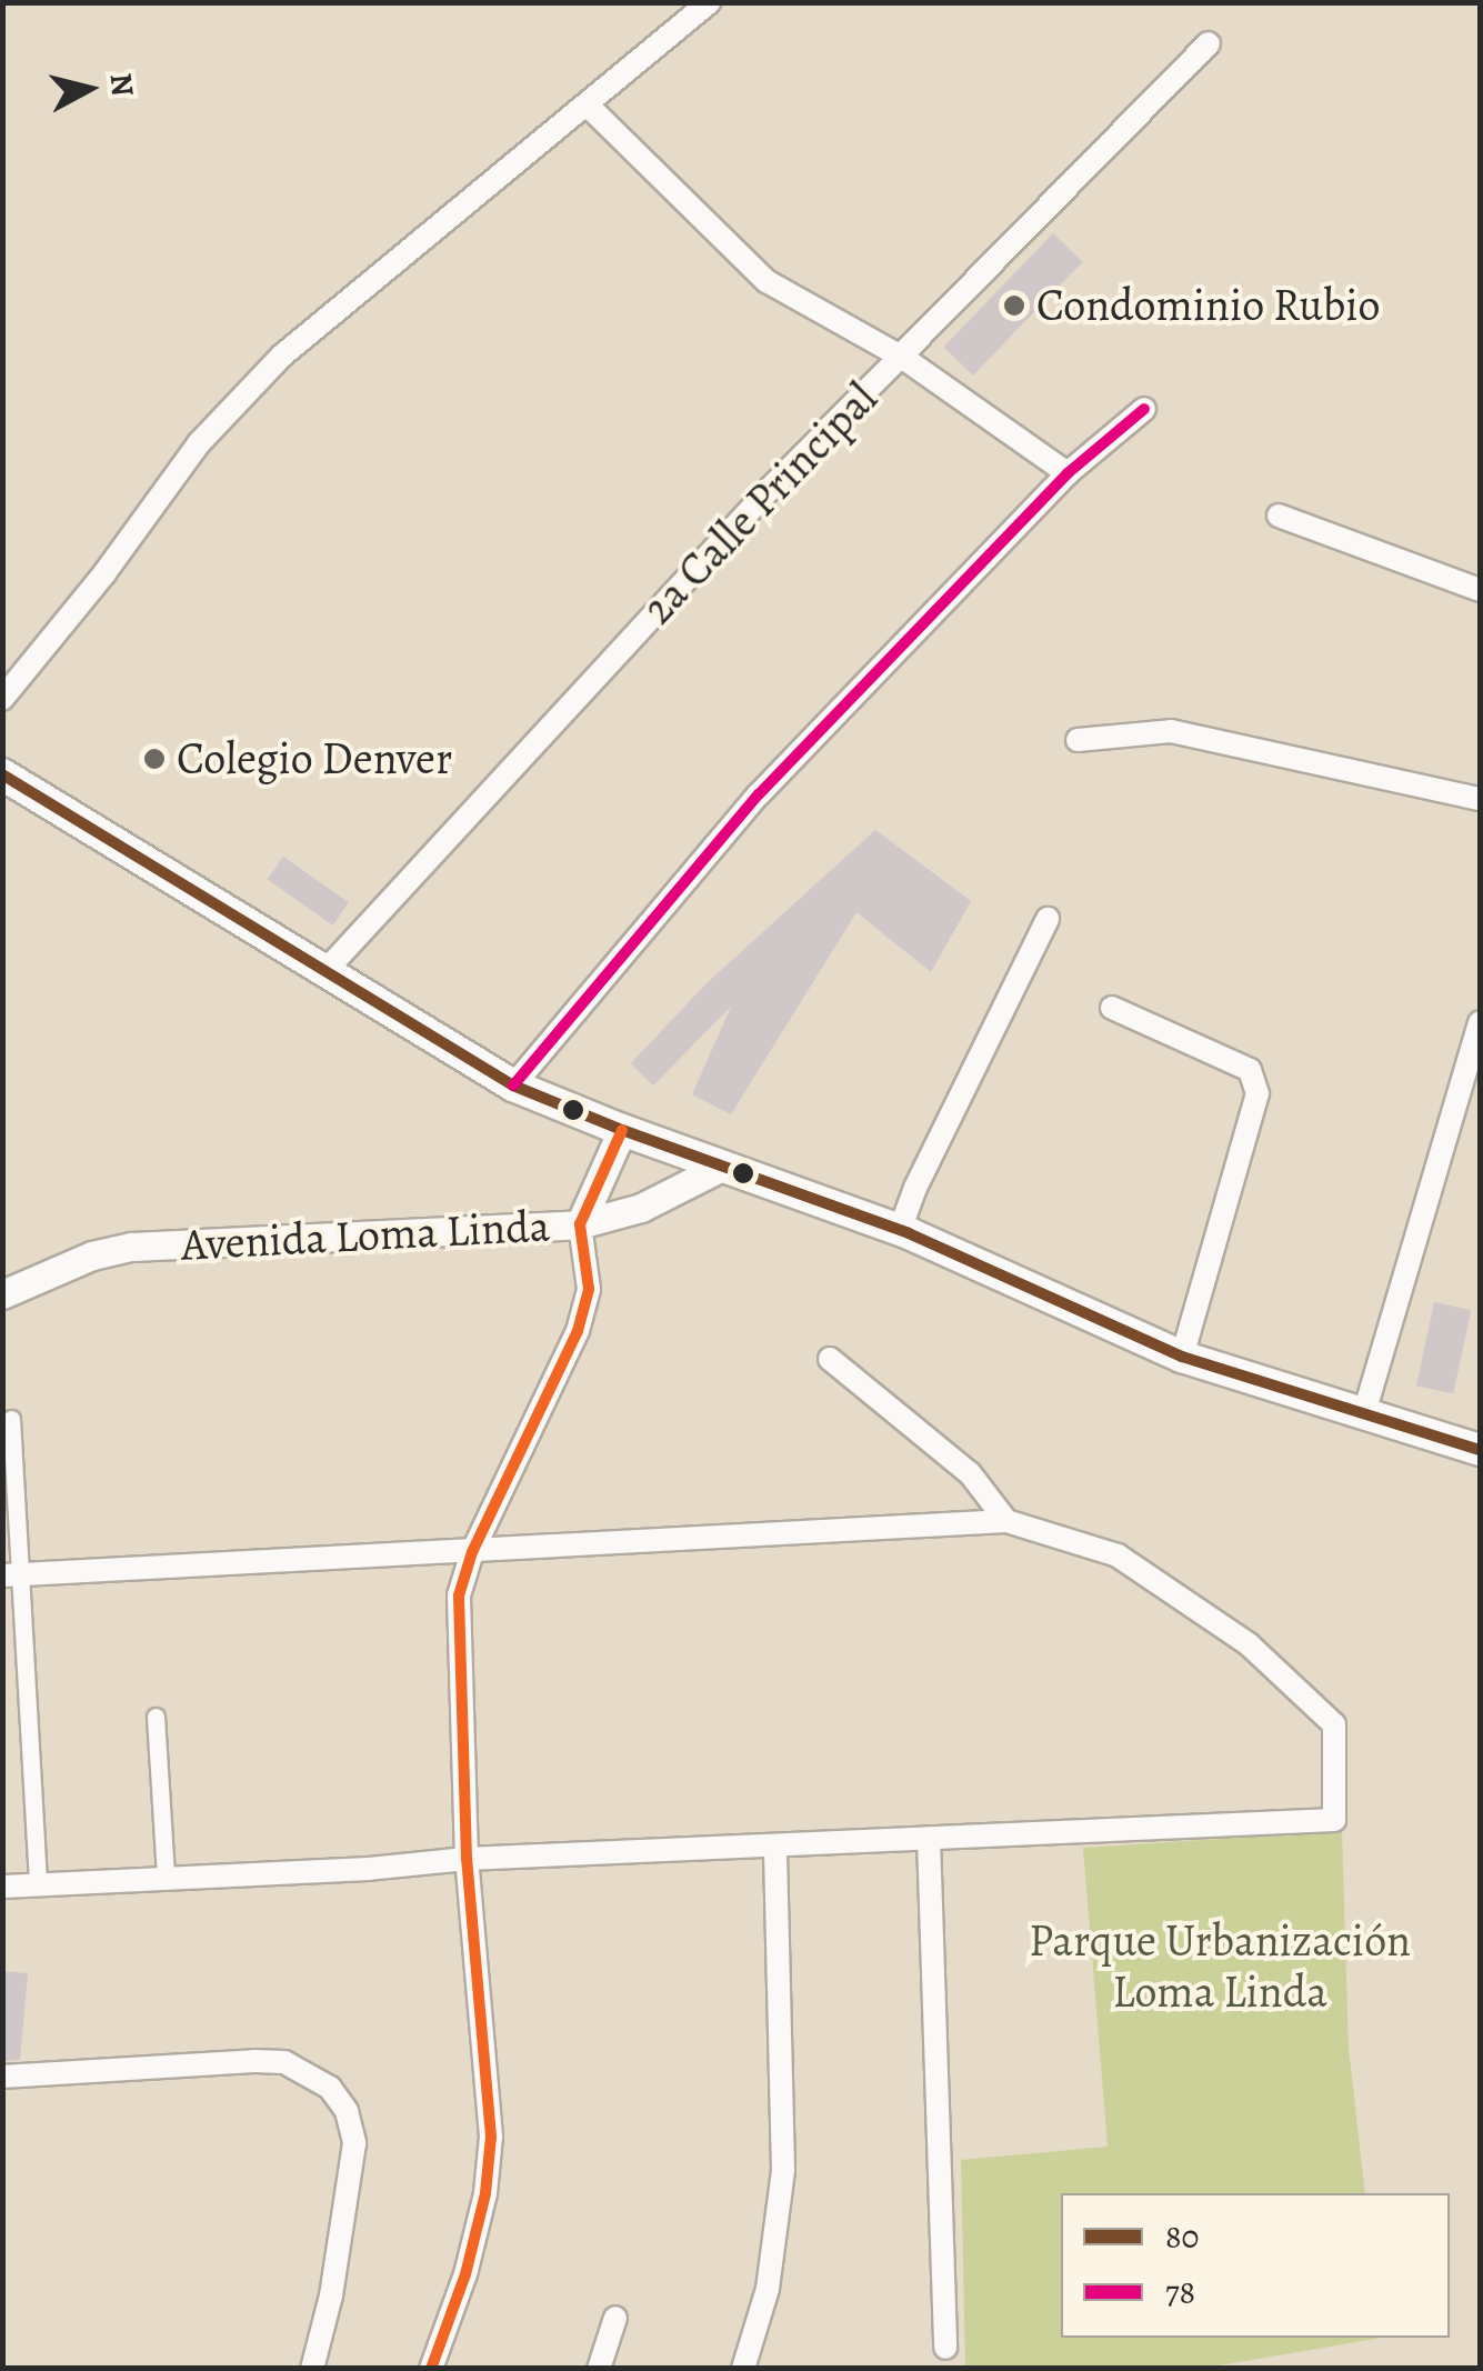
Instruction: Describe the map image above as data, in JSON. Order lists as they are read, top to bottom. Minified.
{"streets":{"street":["2a Calle Principal","Avenida Loma Linda"]},"parks":["Parque Urbanización Loma Linda"],"places":["Condominio Rubio","Colegio Denver"],"lines":["transit line 78","transit line 80"],"legend":["80","78"],"north":"right"}
